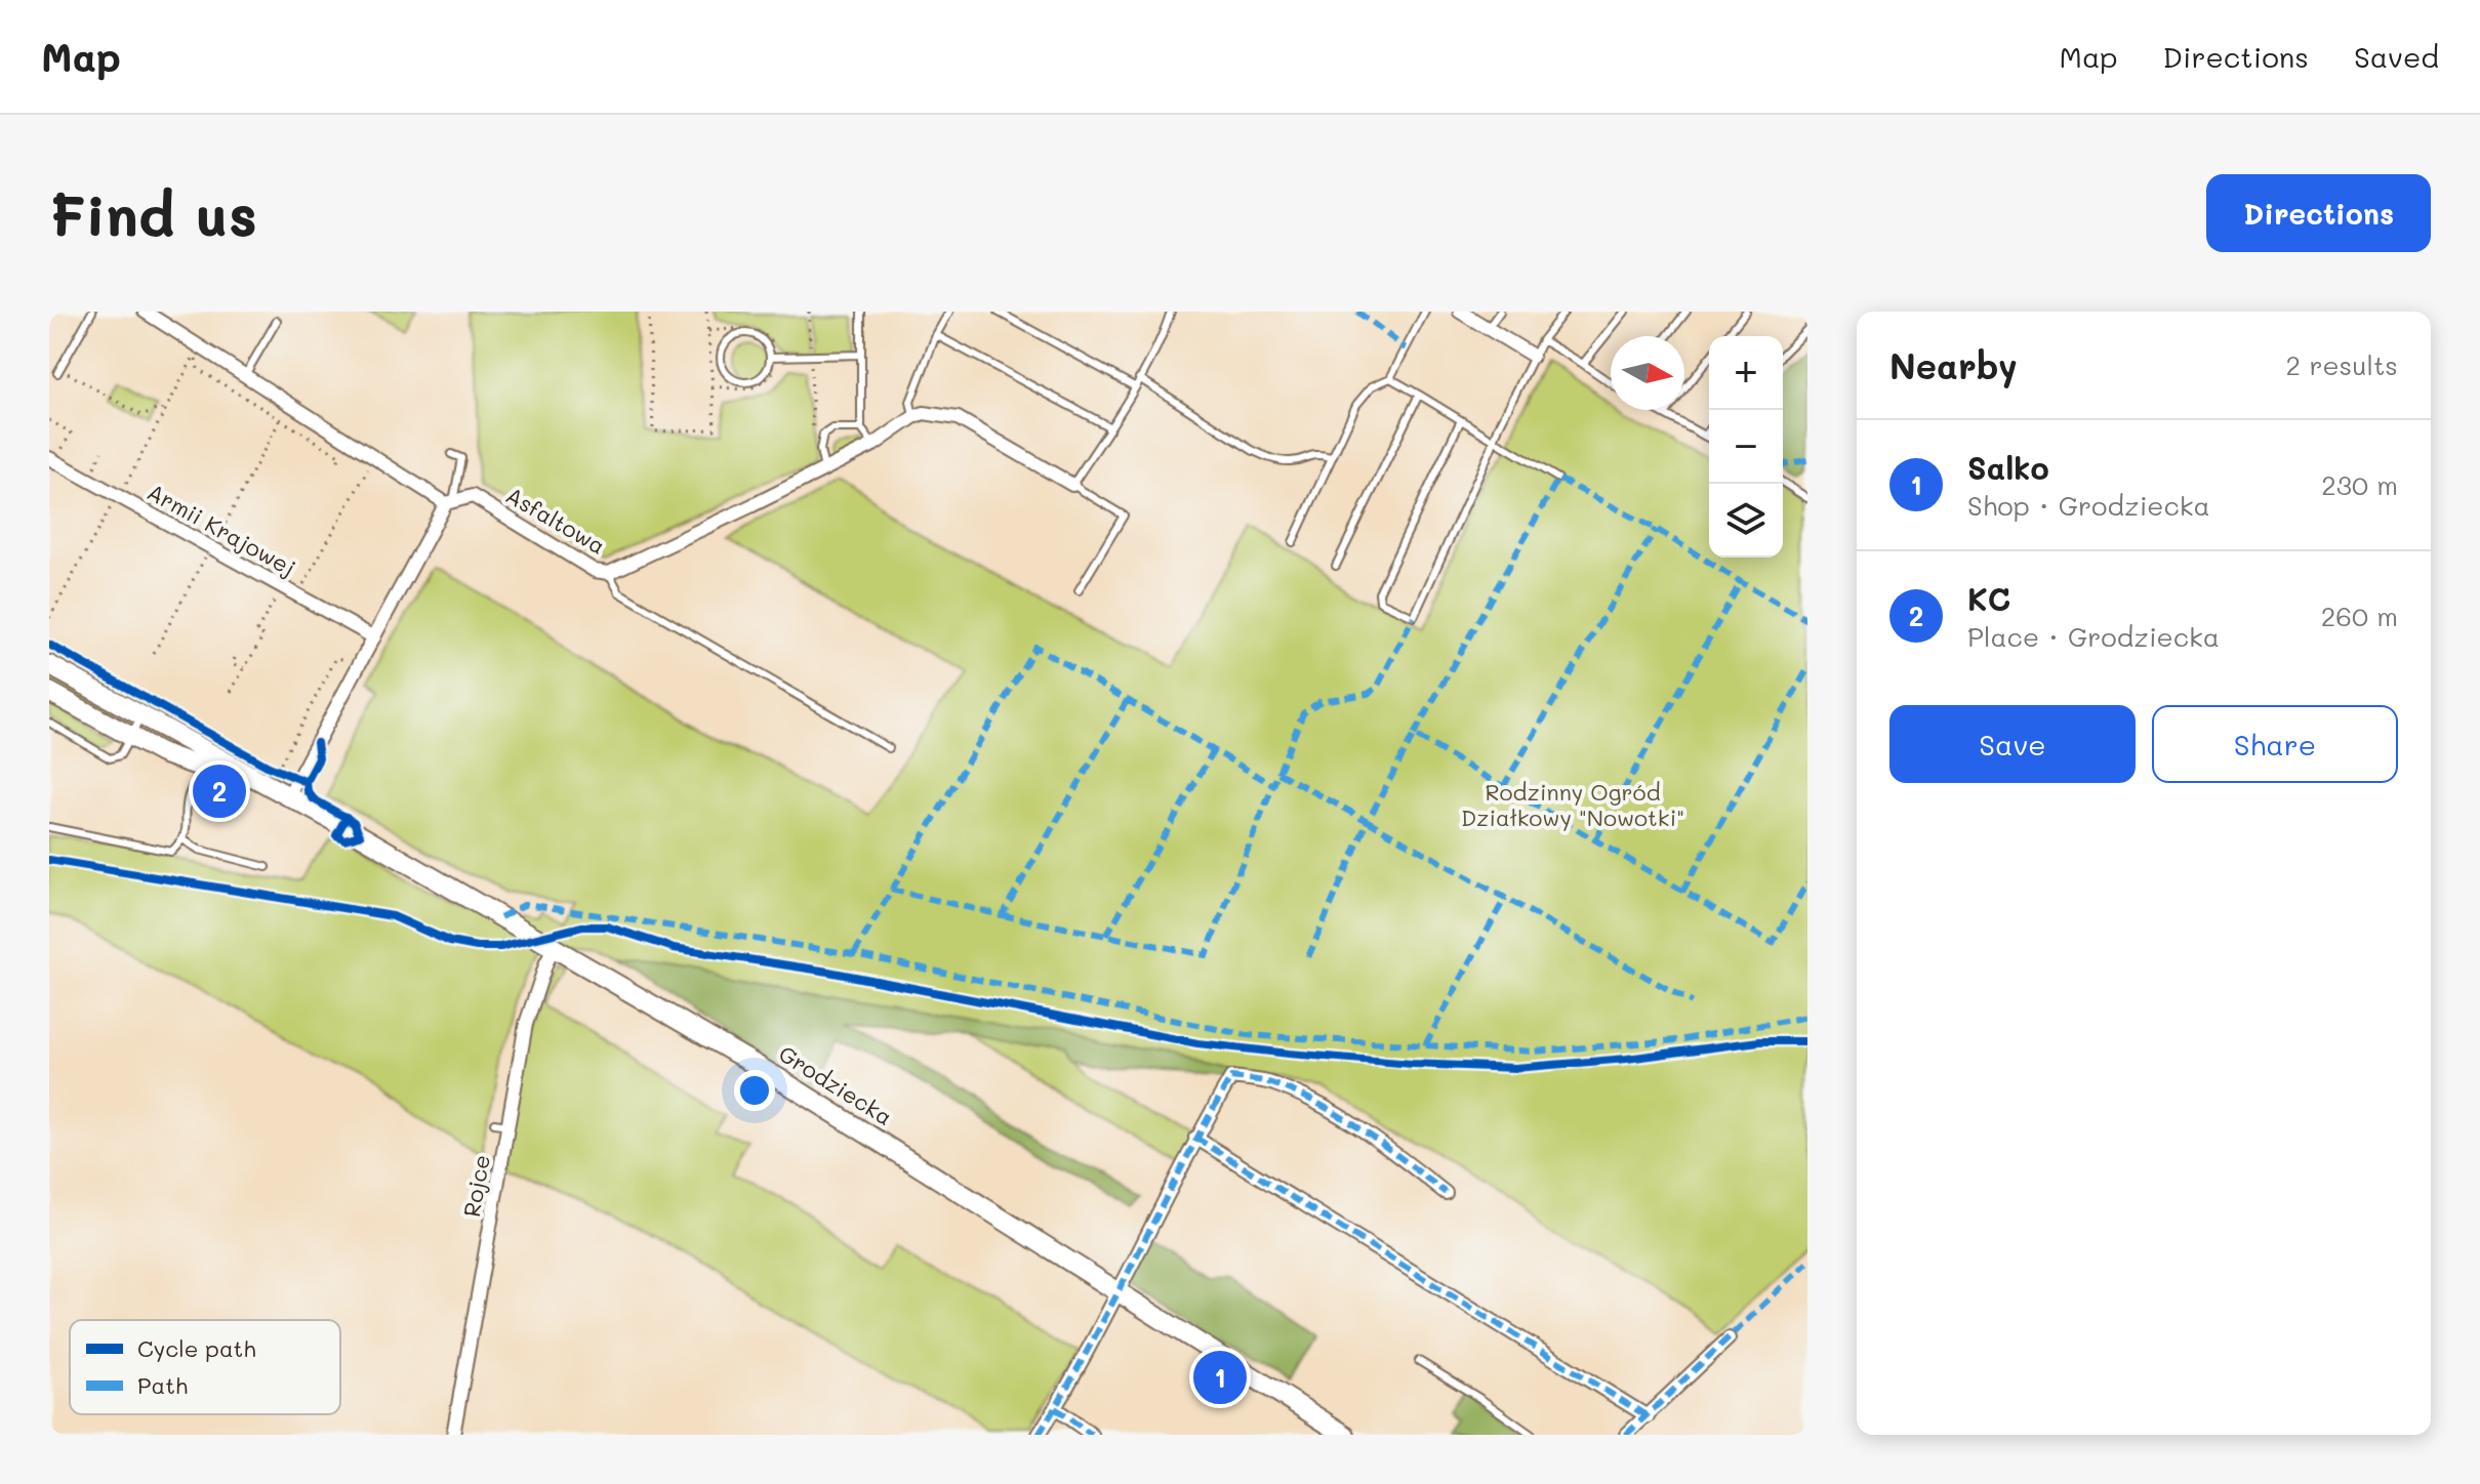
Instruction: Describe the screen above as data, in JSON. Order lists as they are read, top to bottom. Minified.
{"streets":{"street":["Asfaltowa","Armii Krajowej","Grodziecka","Rojce"]},"crossings":[["Grodziecka","Rojce"]],"parks":["Rodzinny Ogród Działkowy \"Nowotki\""],"legend":["Cycle path","Path"],"north":"right","page":{"header":"Map","nav":["Map","Directions","Saved"],"buttons":["Directions",["Save","Share"]],"title":"Find us","heading":["Nearby","2 results"],"map_buttons":["+","−"],"list":[{"mark":"1","name":"Salko","note":"Shop · Grodziecka","value":"230 m"},{"mark":"2","name":"KC","note":"Place · Grodziecka","value":"260 m"}],"pins":["2","1"]}}
